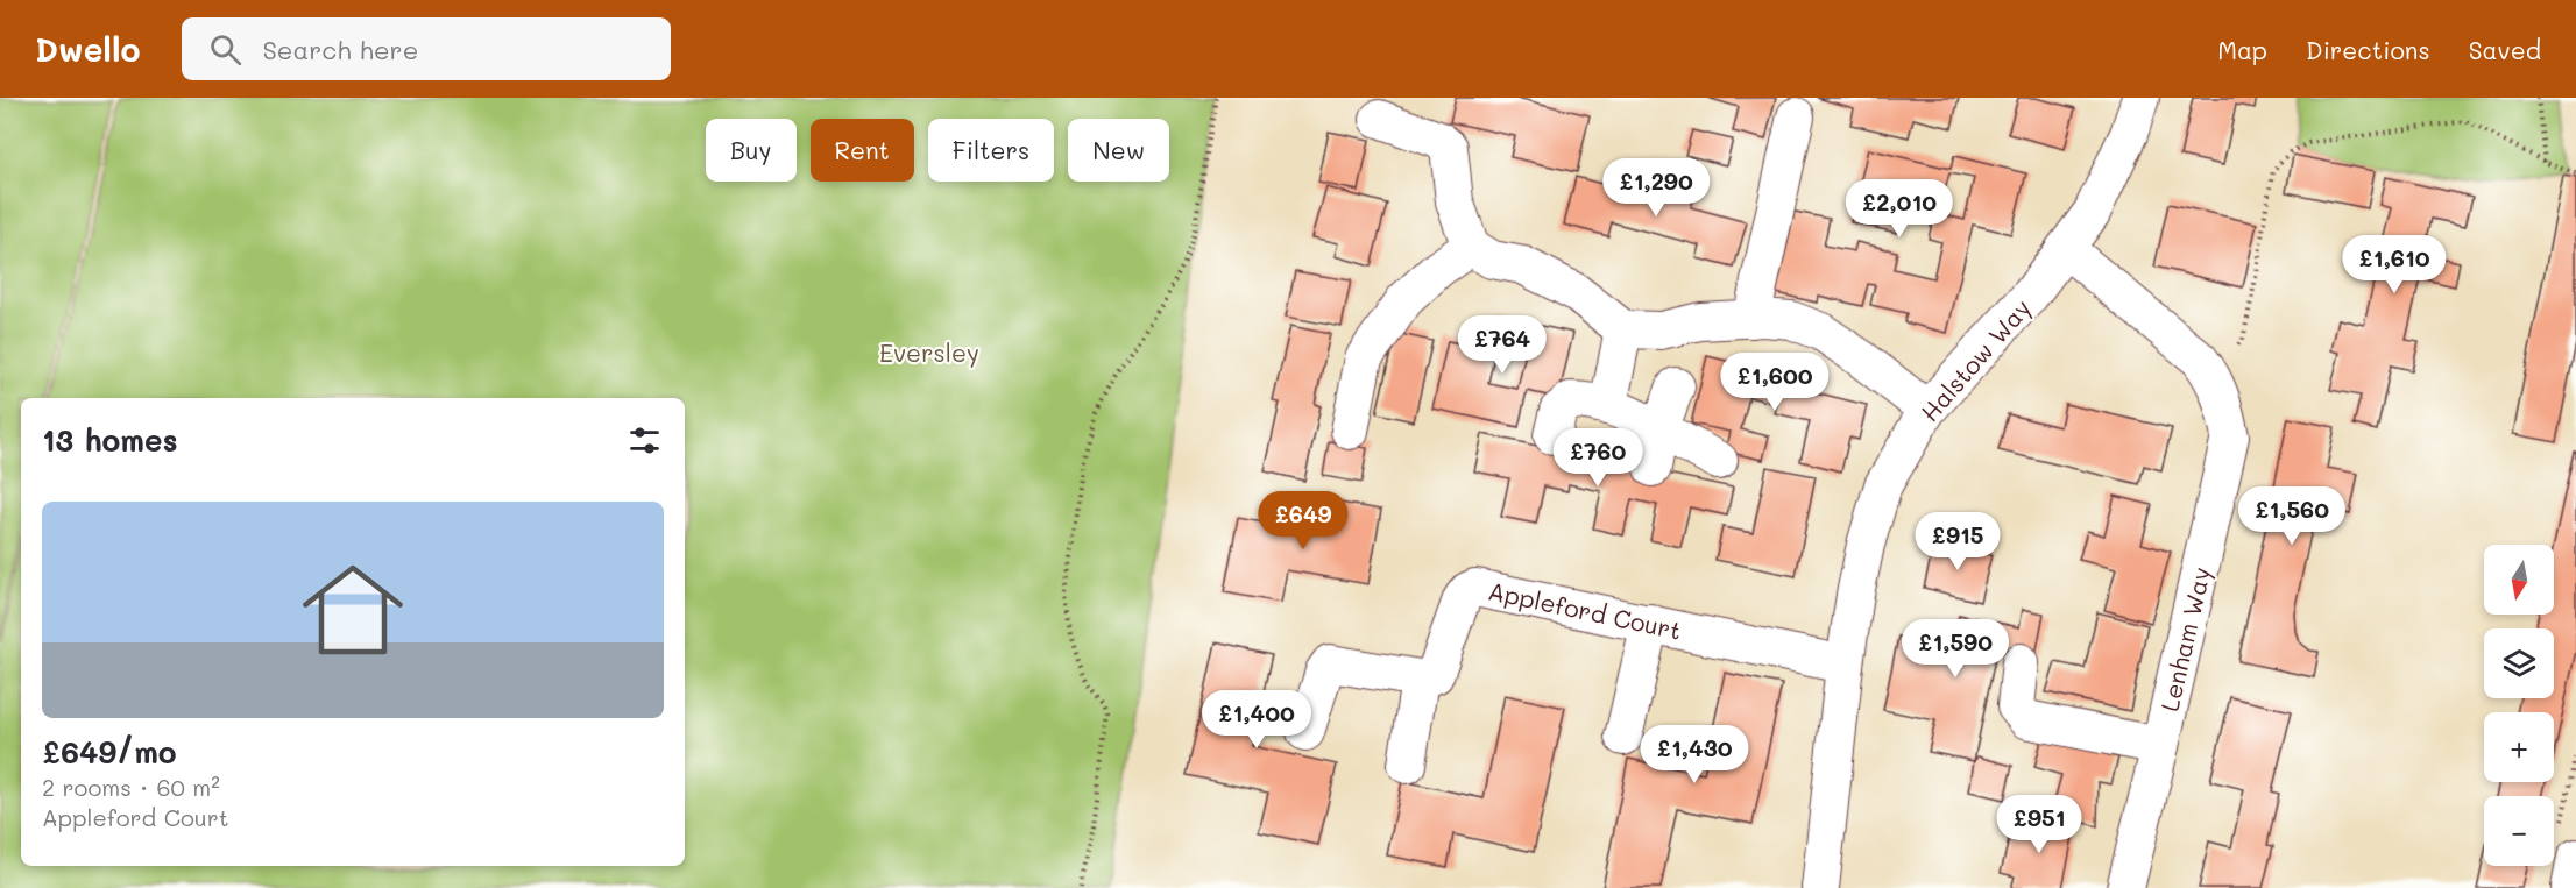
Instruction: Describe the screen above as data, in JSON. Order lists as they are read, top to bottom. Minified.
{"streets":{"street":["Halstow Way","Appleford Court","Lenham Way"]},"crossings":[["Halstow Way","Appleford Court"],["Halstow Way","Lenham Way"]],"parks":["Eversley"],"north":"bottom","page":{"header":"Dwello","search":"Search here","nav":["Map","Directions","Saved"],"chip":["Buy","Rent","Filters","New"],"price":["£1,290","£2,010","£1,610","£764","£1,600","£760","£1,560","£649","£915","£1,590","£1,400","£1,430","£951"],"heading":"13 homes","list":[{"name":"£649/mo","note":"2 rooms · 60 m² · Appleford Court"}],"map_buttons":["+","−"]}}
